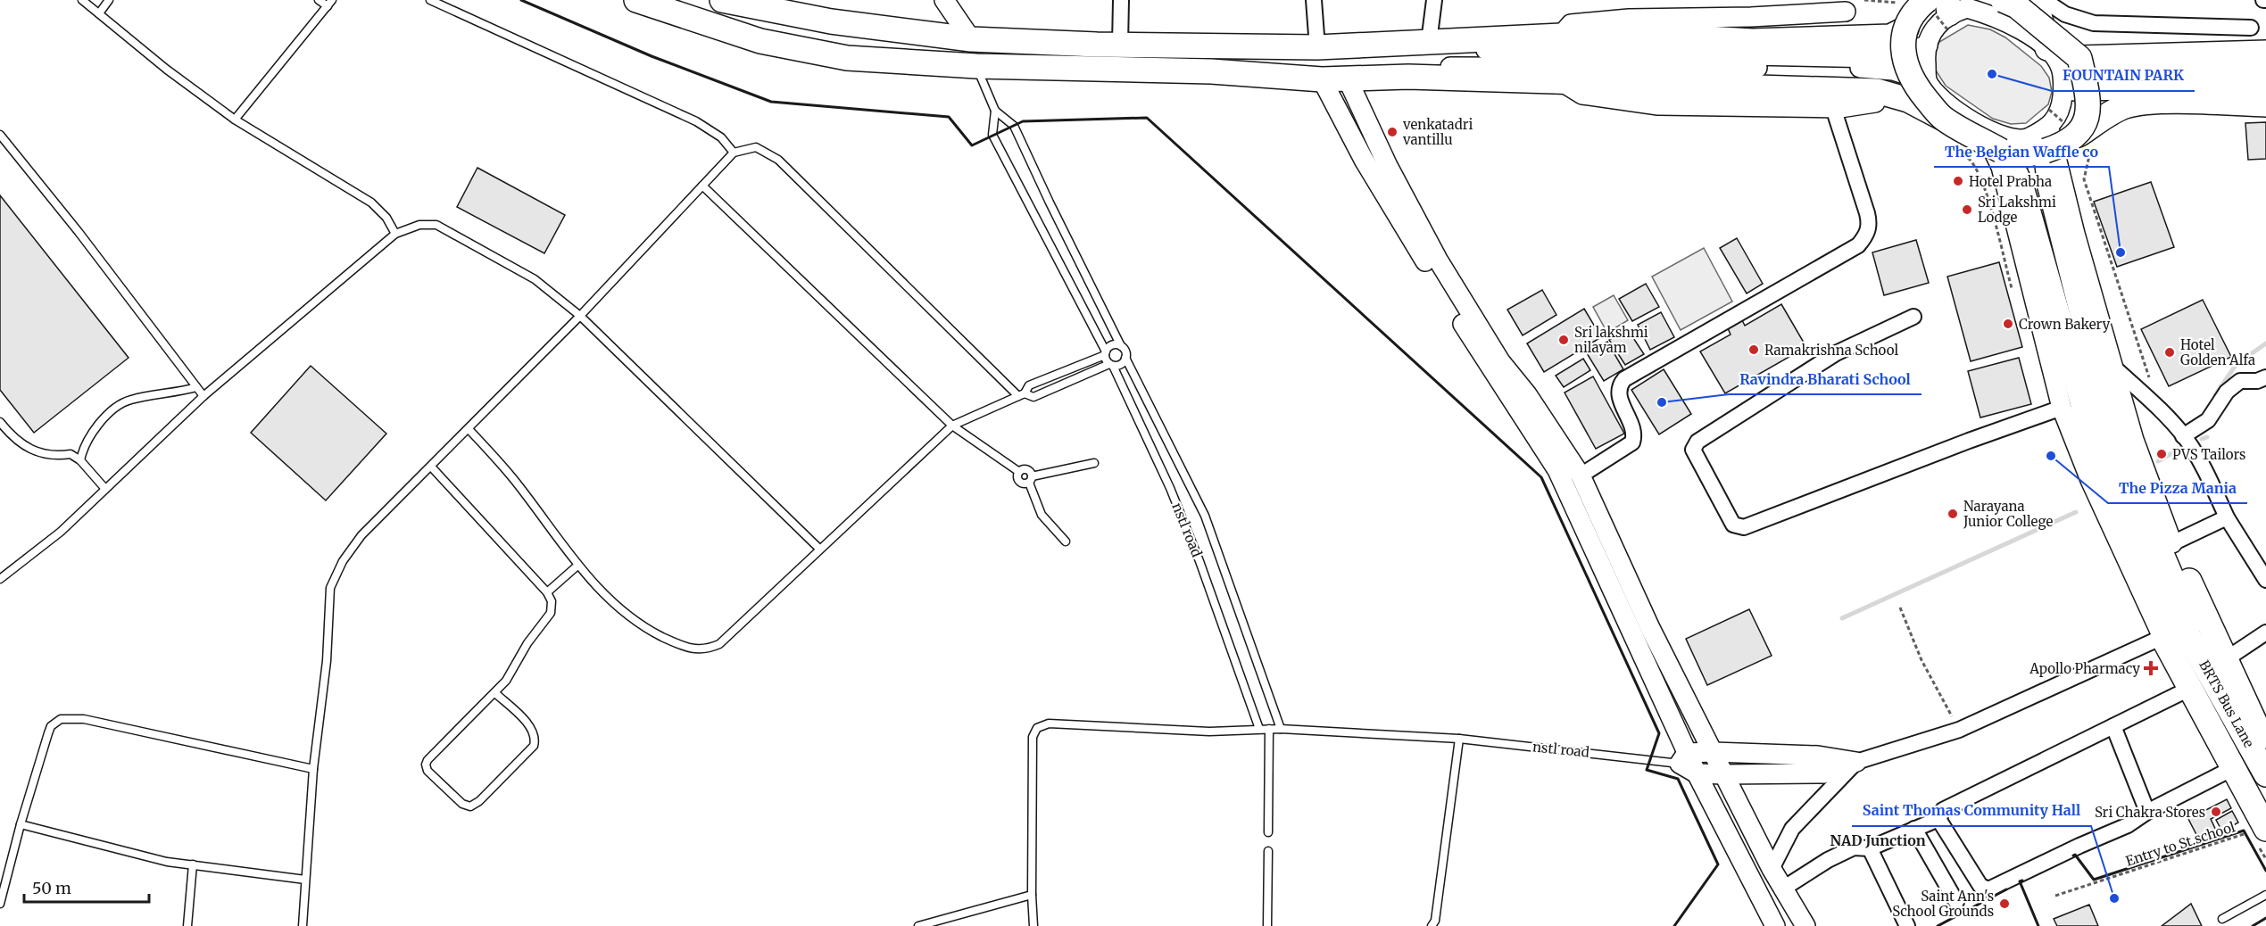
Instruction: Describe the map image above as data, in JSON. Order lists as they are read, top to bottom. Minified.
{"streets":{"main road":["BRTS Bus Lane"],"street":["nstl road"],"path":["Entry to St.school"]},"districts":["NAD Junction"],"places":{"other":["FOUNTAIN PARK","venkatadri vantillu","Hotel Prabha","Sri Lakshmi Lodge","The Belgian Waffle co","Crown Bakery","Sri lakshmi nilayam","Ramakrishna School","Hotel Golden Alfa","Ravindra Bharati School","PVS Tailors","The Pizza Mania","Narayana Junior College","Sri Chakra Stores","Saint Thomas Community Hall","Saint Ann's School Grounds"],"health":["Apollo Pharmacy"]},"scale_bar":"50 m"}
